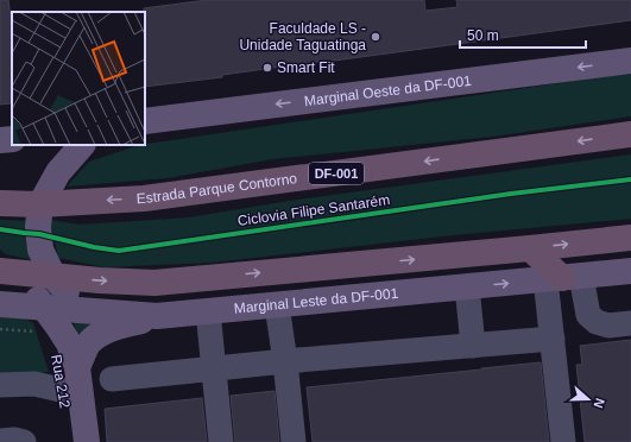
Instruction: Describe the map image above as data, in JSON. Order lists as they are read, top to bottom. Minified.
{"streets":{"highway":["DF-001","Estrada Parque Contorno"],"main road":["Marginal Oeste da DF-001","Marginal Leste da DF-001","Rua 212"],"cycle path":["Ciclovia Filipe Santarém"]},"crossings":[["Marginal Leste da DF-001","Rua 212"]],"one_way":["Marginal Oeste da DF-001"],"places":["Faculdade LS - Unidade Taguatinga","Smart Fit"],"scale_bar":"50 m","north":"right"}
